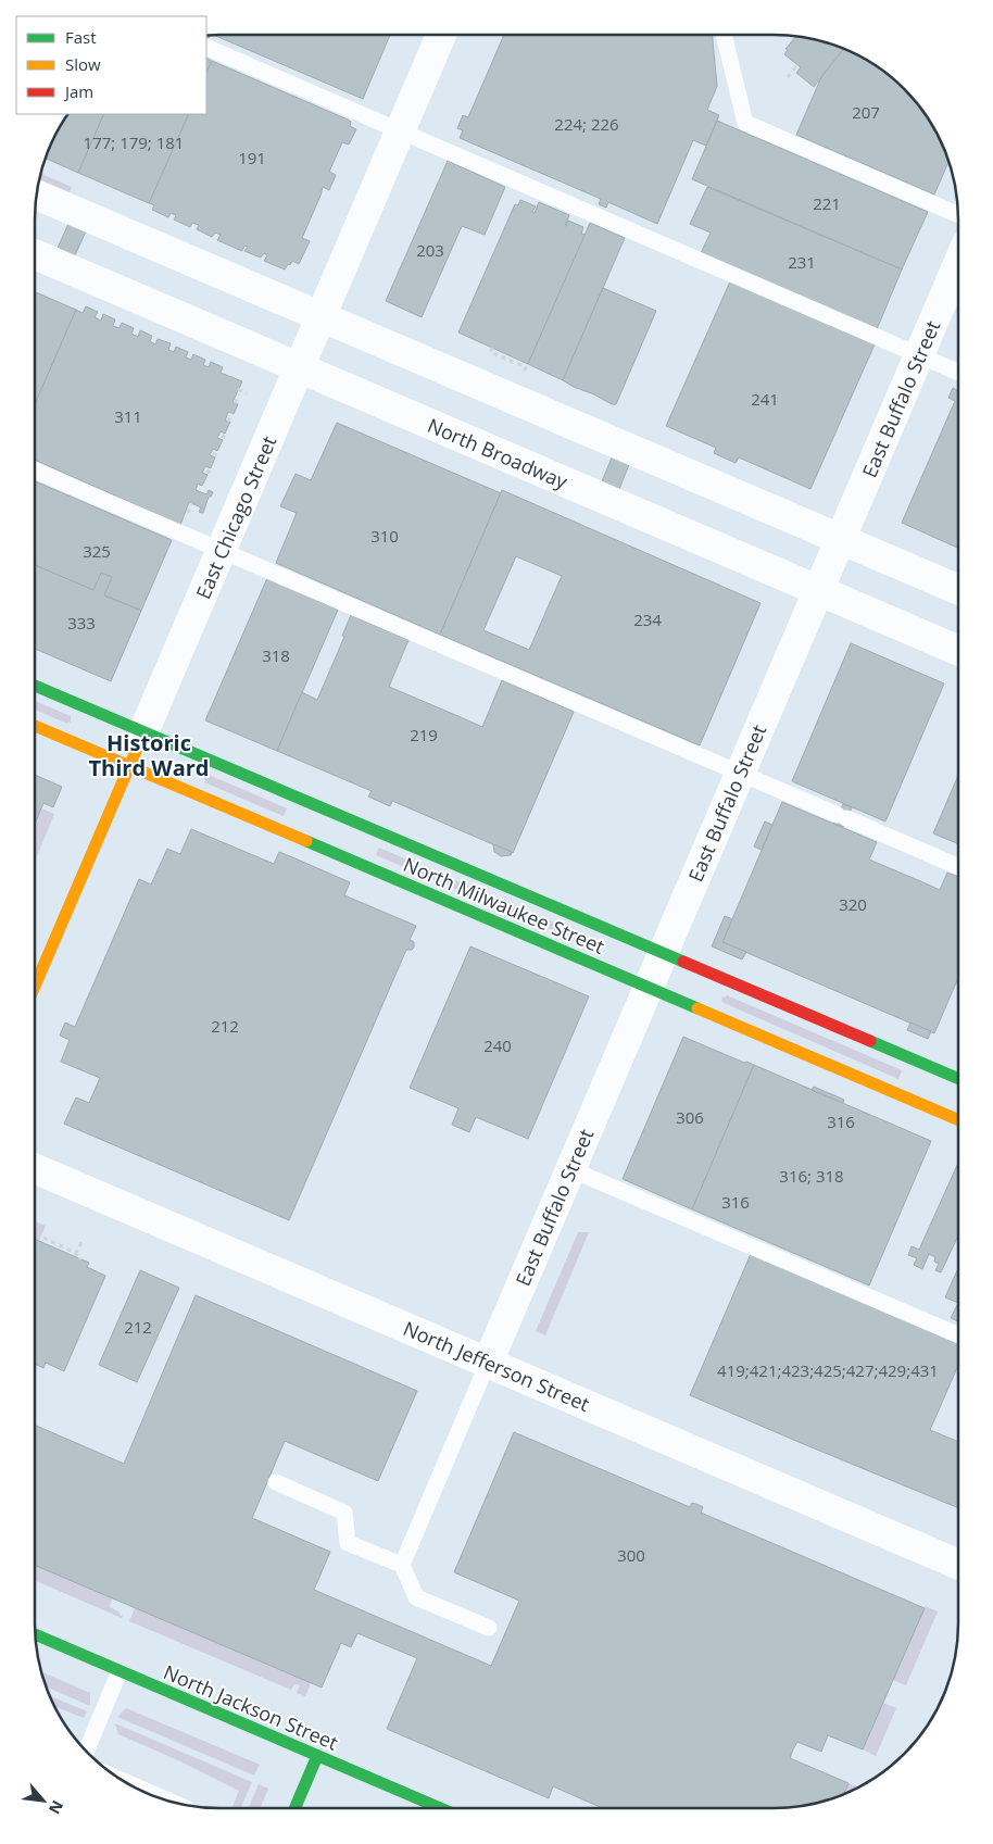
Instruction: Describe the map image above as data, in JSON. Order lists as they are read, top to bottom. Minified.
{"streets":{"main road":["East Chicago Street","North Milwaukee Street","North Jackson Street"],"street":["East Buffalo Street","North Broadway","North Jefferson Street"]},"crossings":[["East Buffalo Street","North Broadway"],["East Buffalo Street","North Milwaukee Street"],["East Buffalo Street","North Jefferson Street"],["North Broadway","East Chicago Street"],["East Chicago Street","North Milwaukee Street"]],"districts":["Historic Third Ward"],"house_numbers":["207","224; 226","177; 179; 181","191","221","203","231","241","311","310","325","234","333","318","219","320","212","240","306","316","316; 318","316","212","419;421;423;425;427;429;431","300"],"legend":["Fast","Slow","Jam"],"north":"bottom right"}
